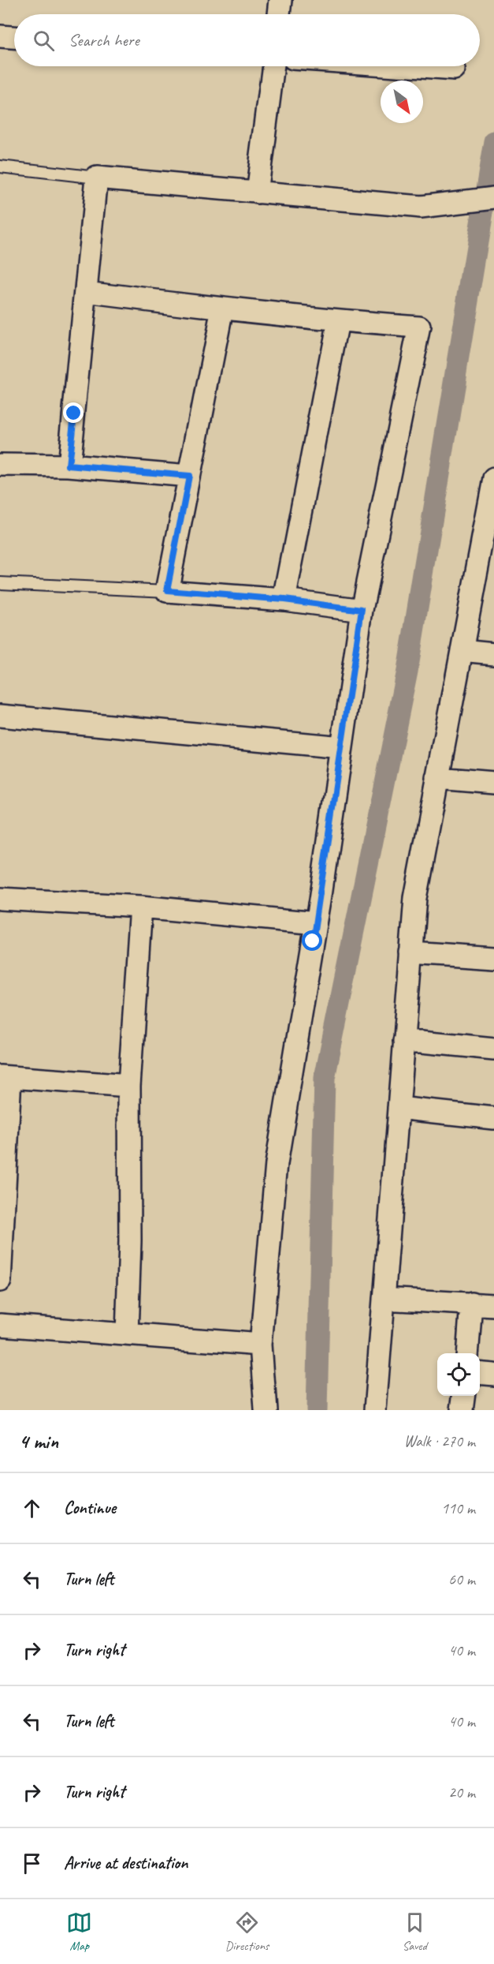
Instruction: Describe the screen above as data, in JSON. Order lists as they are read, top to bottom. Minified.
{"north":"bottom right","page":{"search":"Search here","heading":["4 min","Walk · 270 m"],"list":[["Continue","110 m"],["Turn left","60 m"],["Turn right","40 m"],["Turn left","40 m"],["Turn right","20 m"],"Arrive at destination"],"nav":["Map","Directions","Saved"]}}
